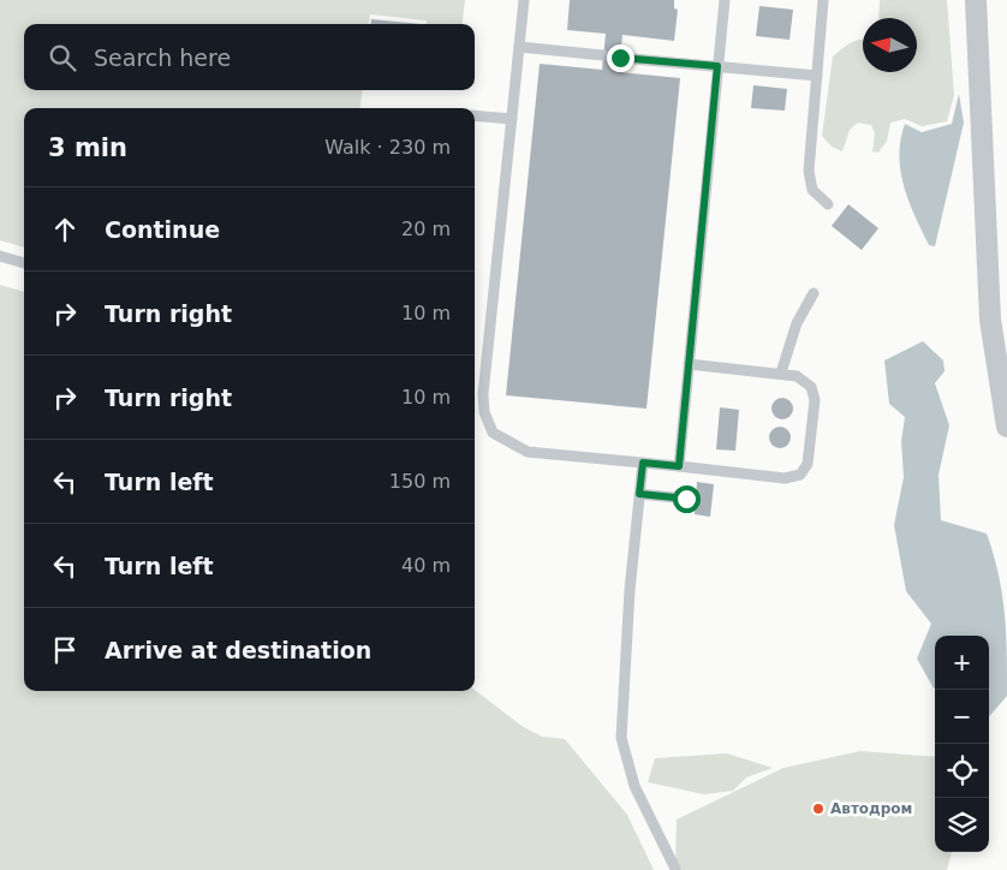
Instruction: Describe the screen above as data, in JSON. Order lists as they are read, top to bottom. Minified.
{"places":["Автодром"],"north":"left","page":{"search":"Search here","heading":["3 min","Walk · 230 m"],"list":[["Continue","20 m"],["Turn right","10 m"],["Turn right","10 m"],["Turn left","150 m"],["Turn left","40 m"],"Arrive at destination"],"map_buttons":["+","−"]}}
